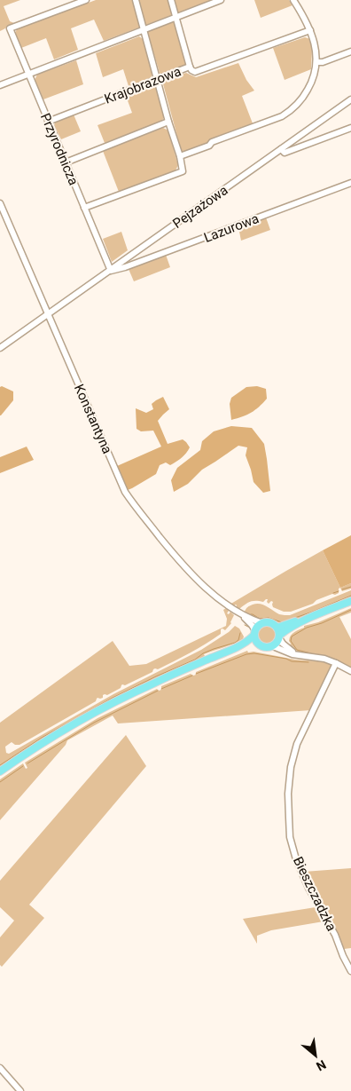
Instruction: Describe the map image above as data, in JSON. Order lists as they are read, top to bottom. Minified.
{"streets":{"street":["Krajobrazowa","Przyrodnicza","Pejzażowa","Lazurowa","Konstantyna","Bieszczadzka"]},"crossings":[["Krajobrazowa","Przyrodnicza"],["Przyrodnicza","Pejzażowa"],["Przyrodnicza","Lazurowa"],["Pejzażowa","Lazurowa"],["Pejzażowa","Konstantyna"]],"north":"bottom right"}
